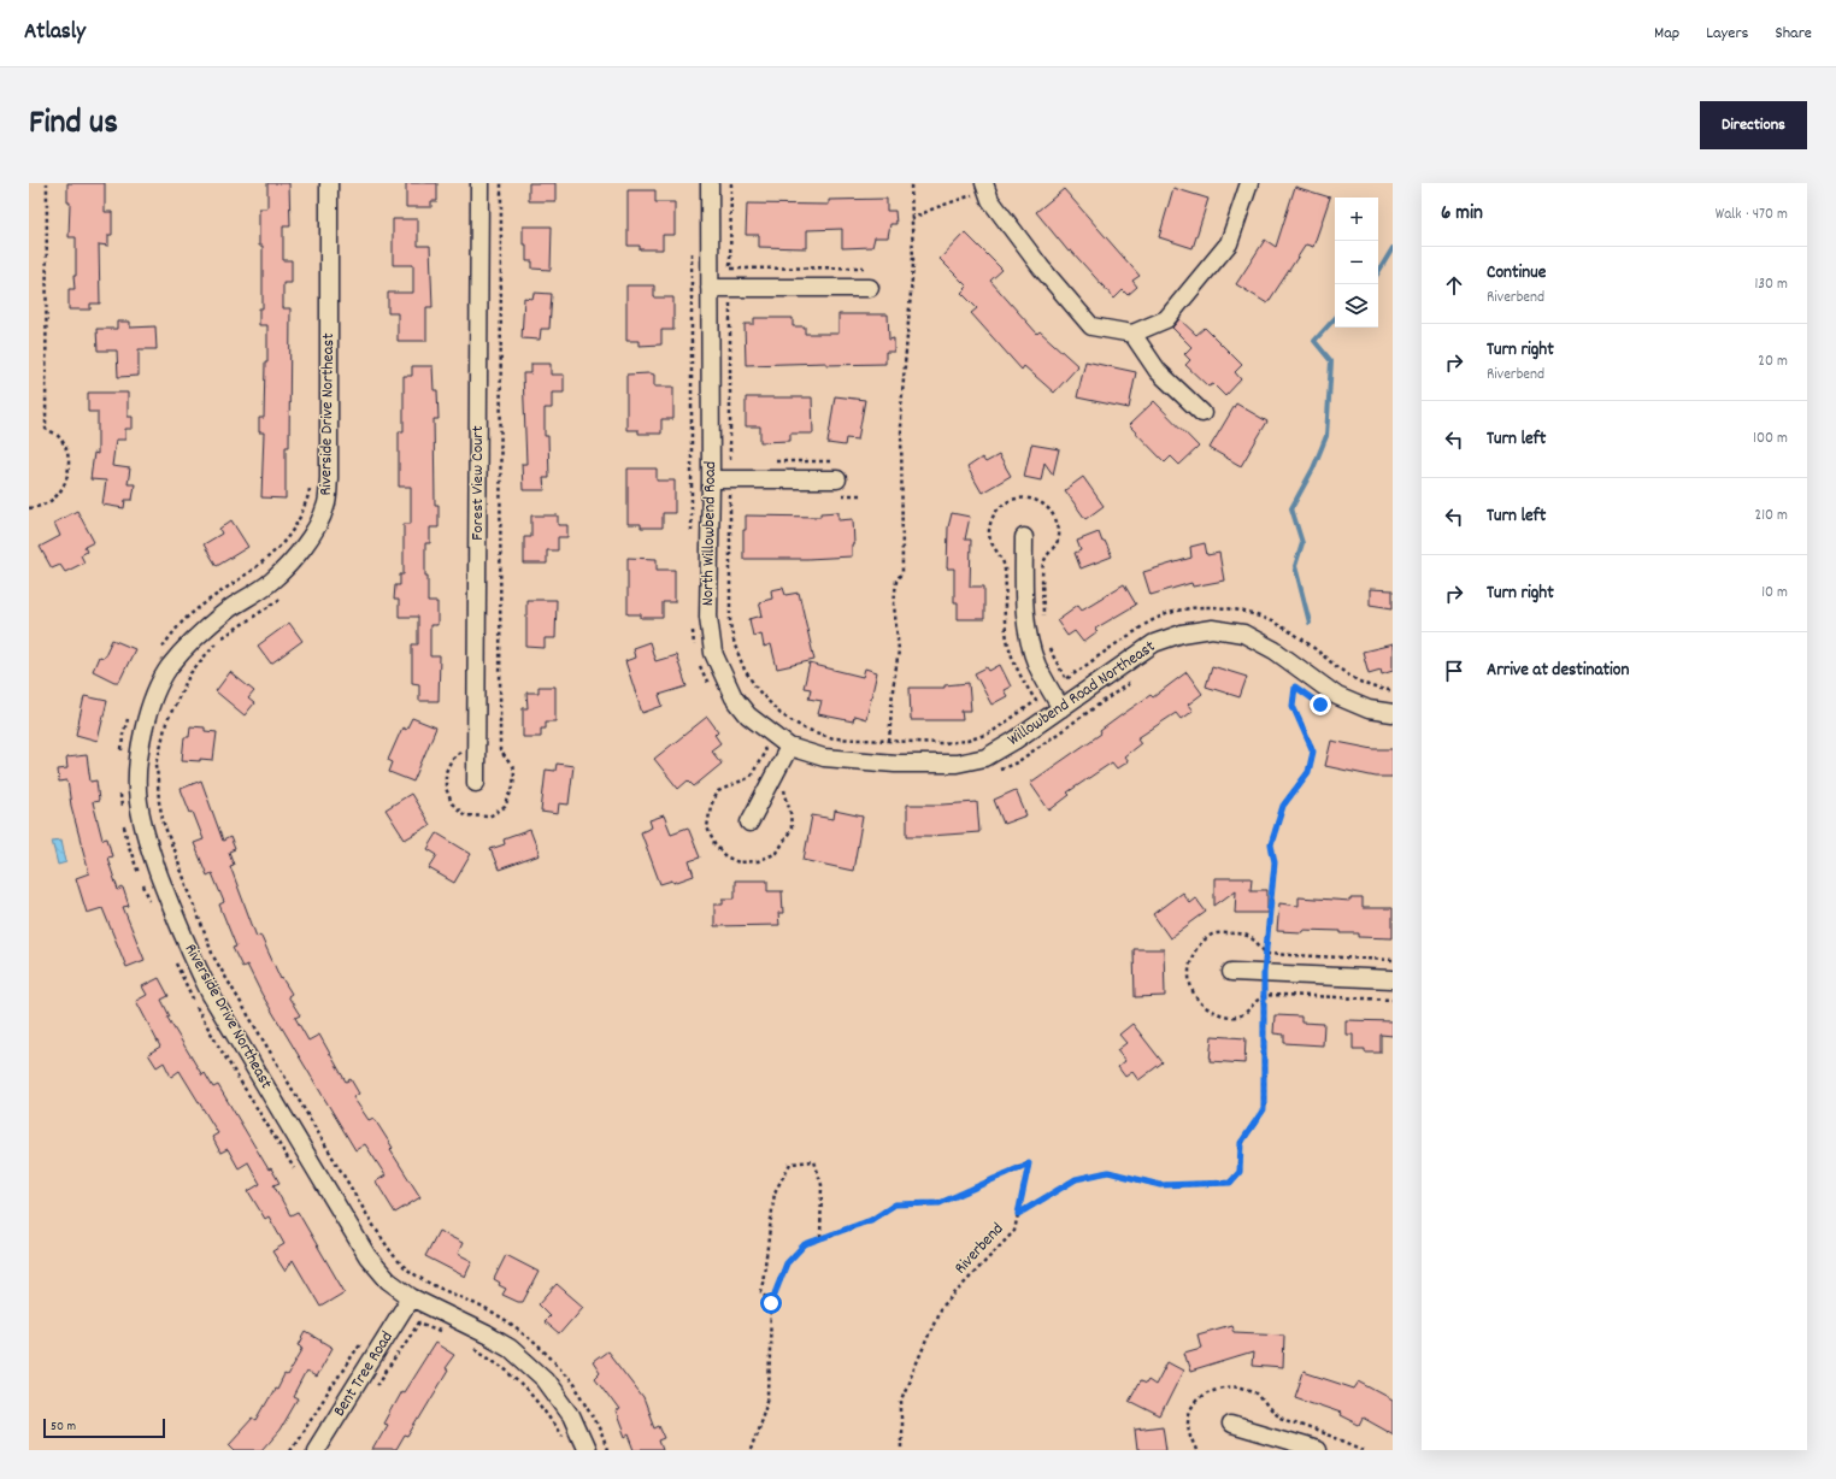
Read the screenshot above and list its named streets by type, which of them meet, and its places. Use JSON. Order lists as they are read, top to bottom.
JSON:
{
  "streets": {
    "street": [
      "Riverside Drive Northeast",
      "Forest View Court",
      "North Willowbend Road",
      "Willowbend Road Northeast",
      "Bent Tree Road"
    ],
    "path": ["Riverbend"]
  },
  "crossings": [
    ["Riverside Drive Northeast", "Bent Tree Road"],
    ["North Willowbend Road", "Willowbend Road Northeast"]
  ],
  "scale_bar": "50 m",
  "page": {
    "header": "Atlasly",
    "nav": ["Map", "Layers", "Share"],
    "title": "Find us",
    "buttons": "Directions",
    "heading": ["6 min", "Walk · 470 m"],
    "map_buttons": ["+", "−"],
    "list": [
      ["Continue", "Riverbend", "130 m"],
      ["Turn right", "Riverbend", "20 m"],
      ["Turn left", "100 m"],
      ["Turn left", "210 m"],
      ["Turn right", "10 m"],
      "Arrive at destination"
    ],
    "scale": "50 m"
  }
}
